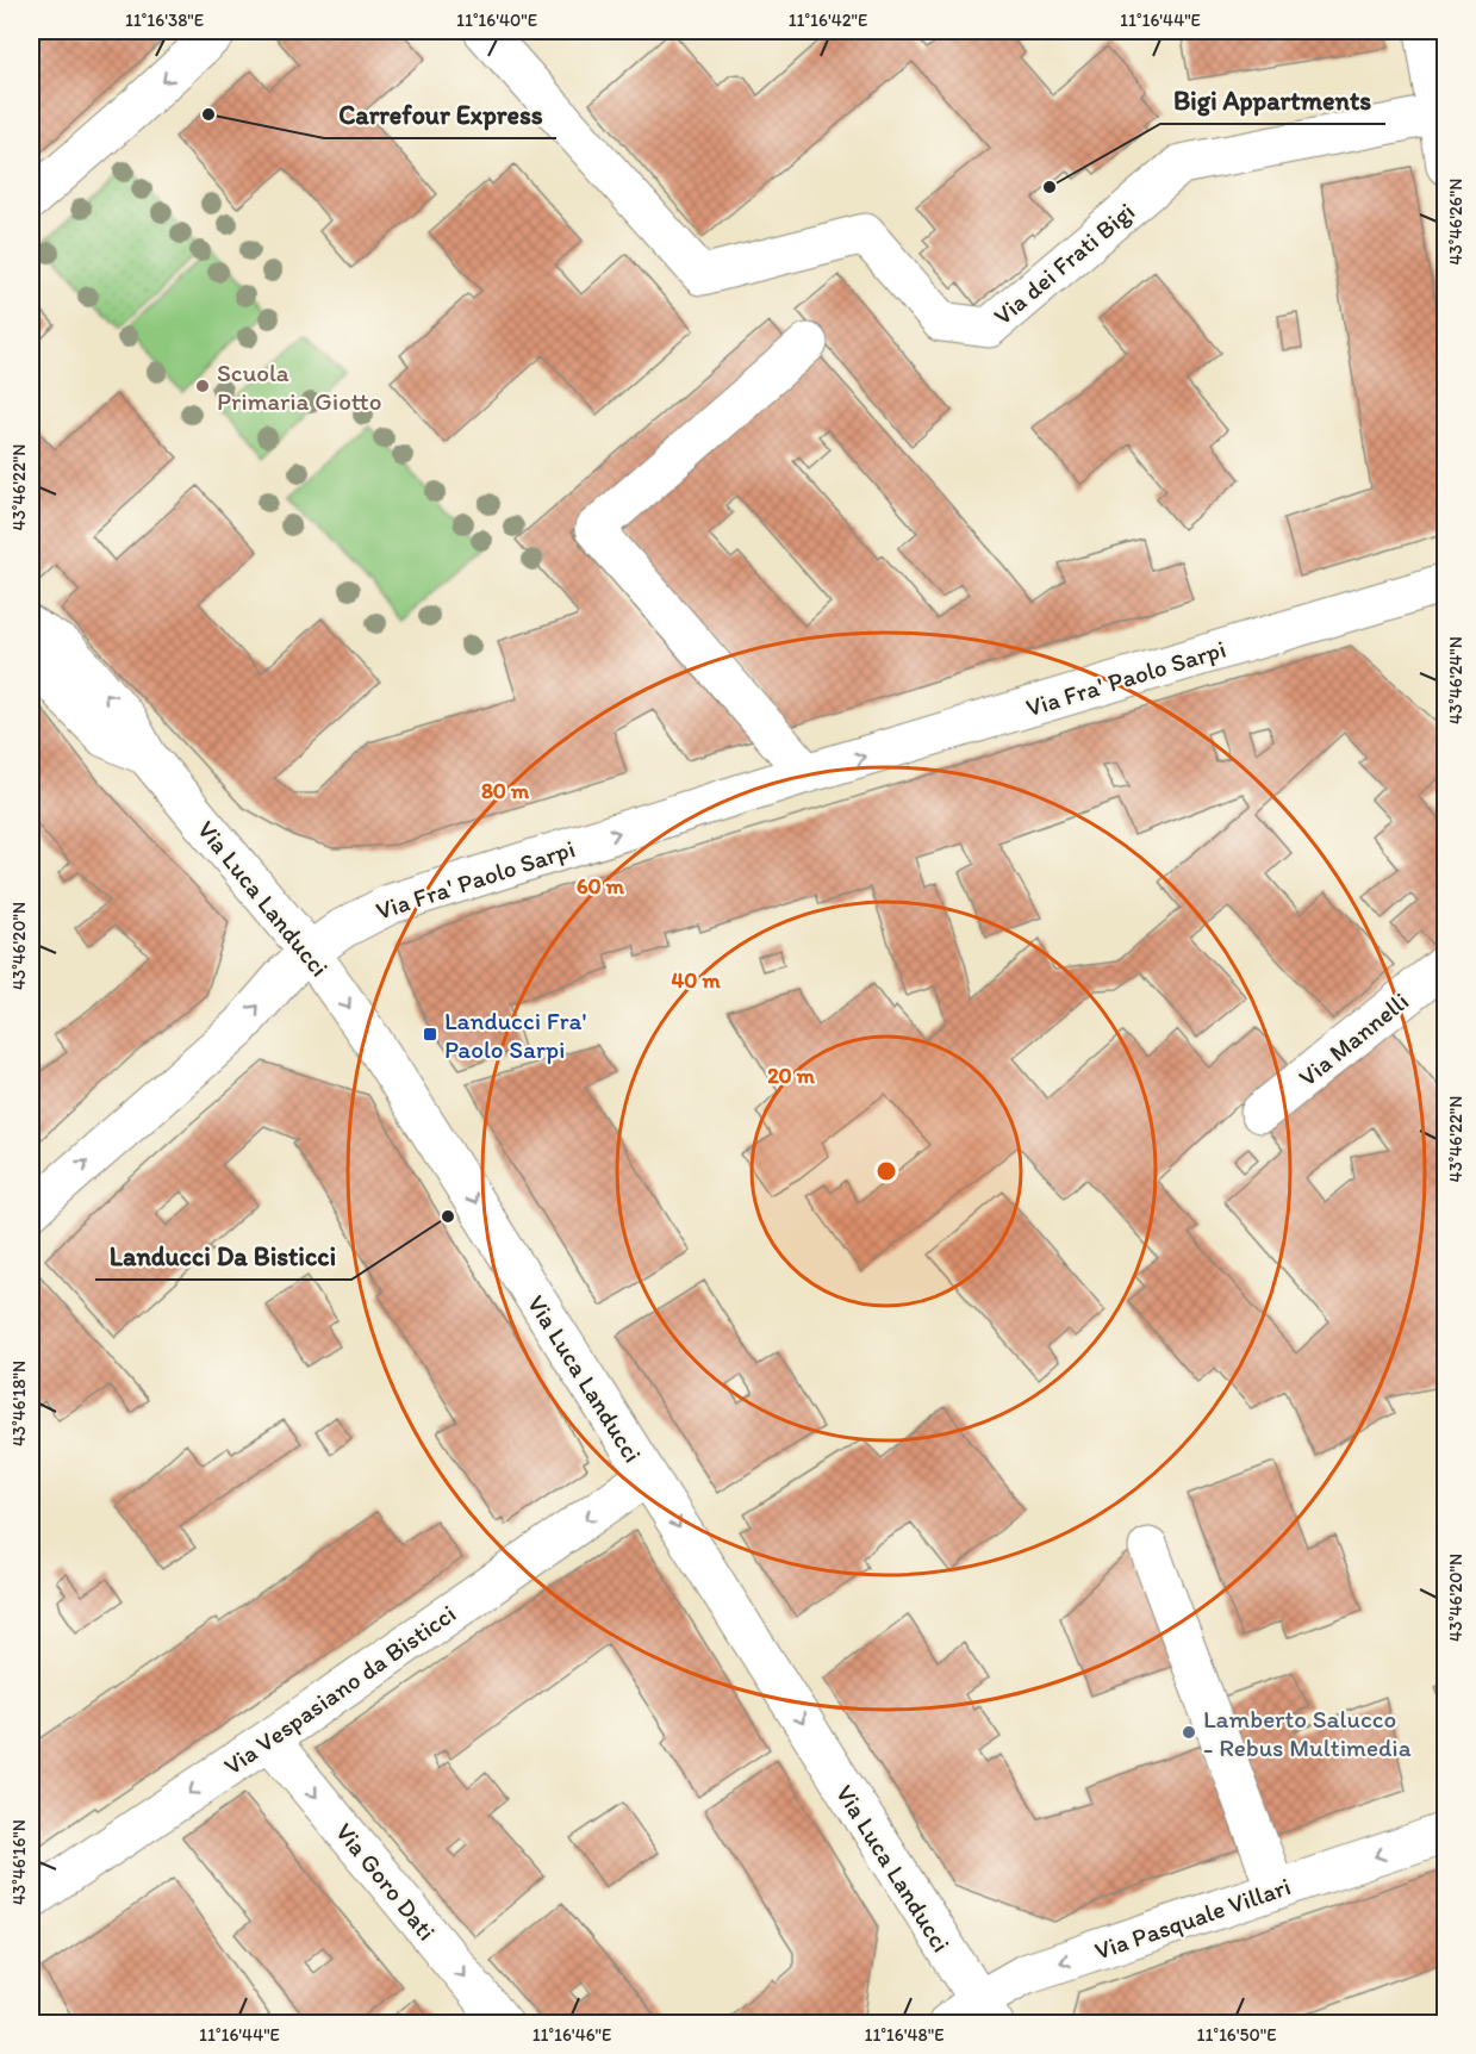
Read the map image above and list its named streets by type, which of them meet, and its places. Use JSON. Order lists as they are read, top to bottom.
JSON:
{
  "streets": {
    "street": [
      "Via dei Frati Bigi",
      "Via Fra' Paolo Sarpi",
      "Via Luca Landucci",
      "Via Mannelli",
      "Via Vespasiano da Bisticci",
      "Via Goro Dati",
      "Via Pasquale Villari"
    ]
  },
  "crossings": [
    ["Via Fra' Paolo Sarpi", "Via Luca Landucci"],
    ["Via Luca Landucci", "Via Vespasiano da Bisticci"],
    ["Via Luca Landucci", "Via Pasquale Villari"],
    ["Via Vespasiano da Bisticci", "Via Goro Dati"]
  ],
  "one_way": [
    "Via Fra' Paolo Sarpi",
    "Via Vespasiano da Bisticci",
    "Via Goro Dati",
    "Via Pasquale Villari"
  ],
  "places": {
    "other": [
      "Carrefour Express",
      "Bigi Appartments",
      "Scuola Primaria Giotto",
      "Landucci Da Bisticci",
      "Lamberto Salucco - Rebus Multimedia"
    ],
    "transit": ["Landucci Fra' Paolo Sarpi"]
  },
  "coordinates": [
    "11°16'38\"E",
    "11°16'40\"E",
    "11°16'42\"E",
    "11°16'44\"E",
    "43°46'26\"N",
    "43°46'22\"N",
    "43°46'24\"N",
    "43°46'20\"N",
    "43°46'18\"N",
    "43°46'16\"N",
    "11°16'46\"E",
    "11°16'48\"E",
    "11°16'50\"E"
  ],
  "rings": [
    "80 m",
    "60 m",
    "40 m",
    "20 m"
  ]
}
